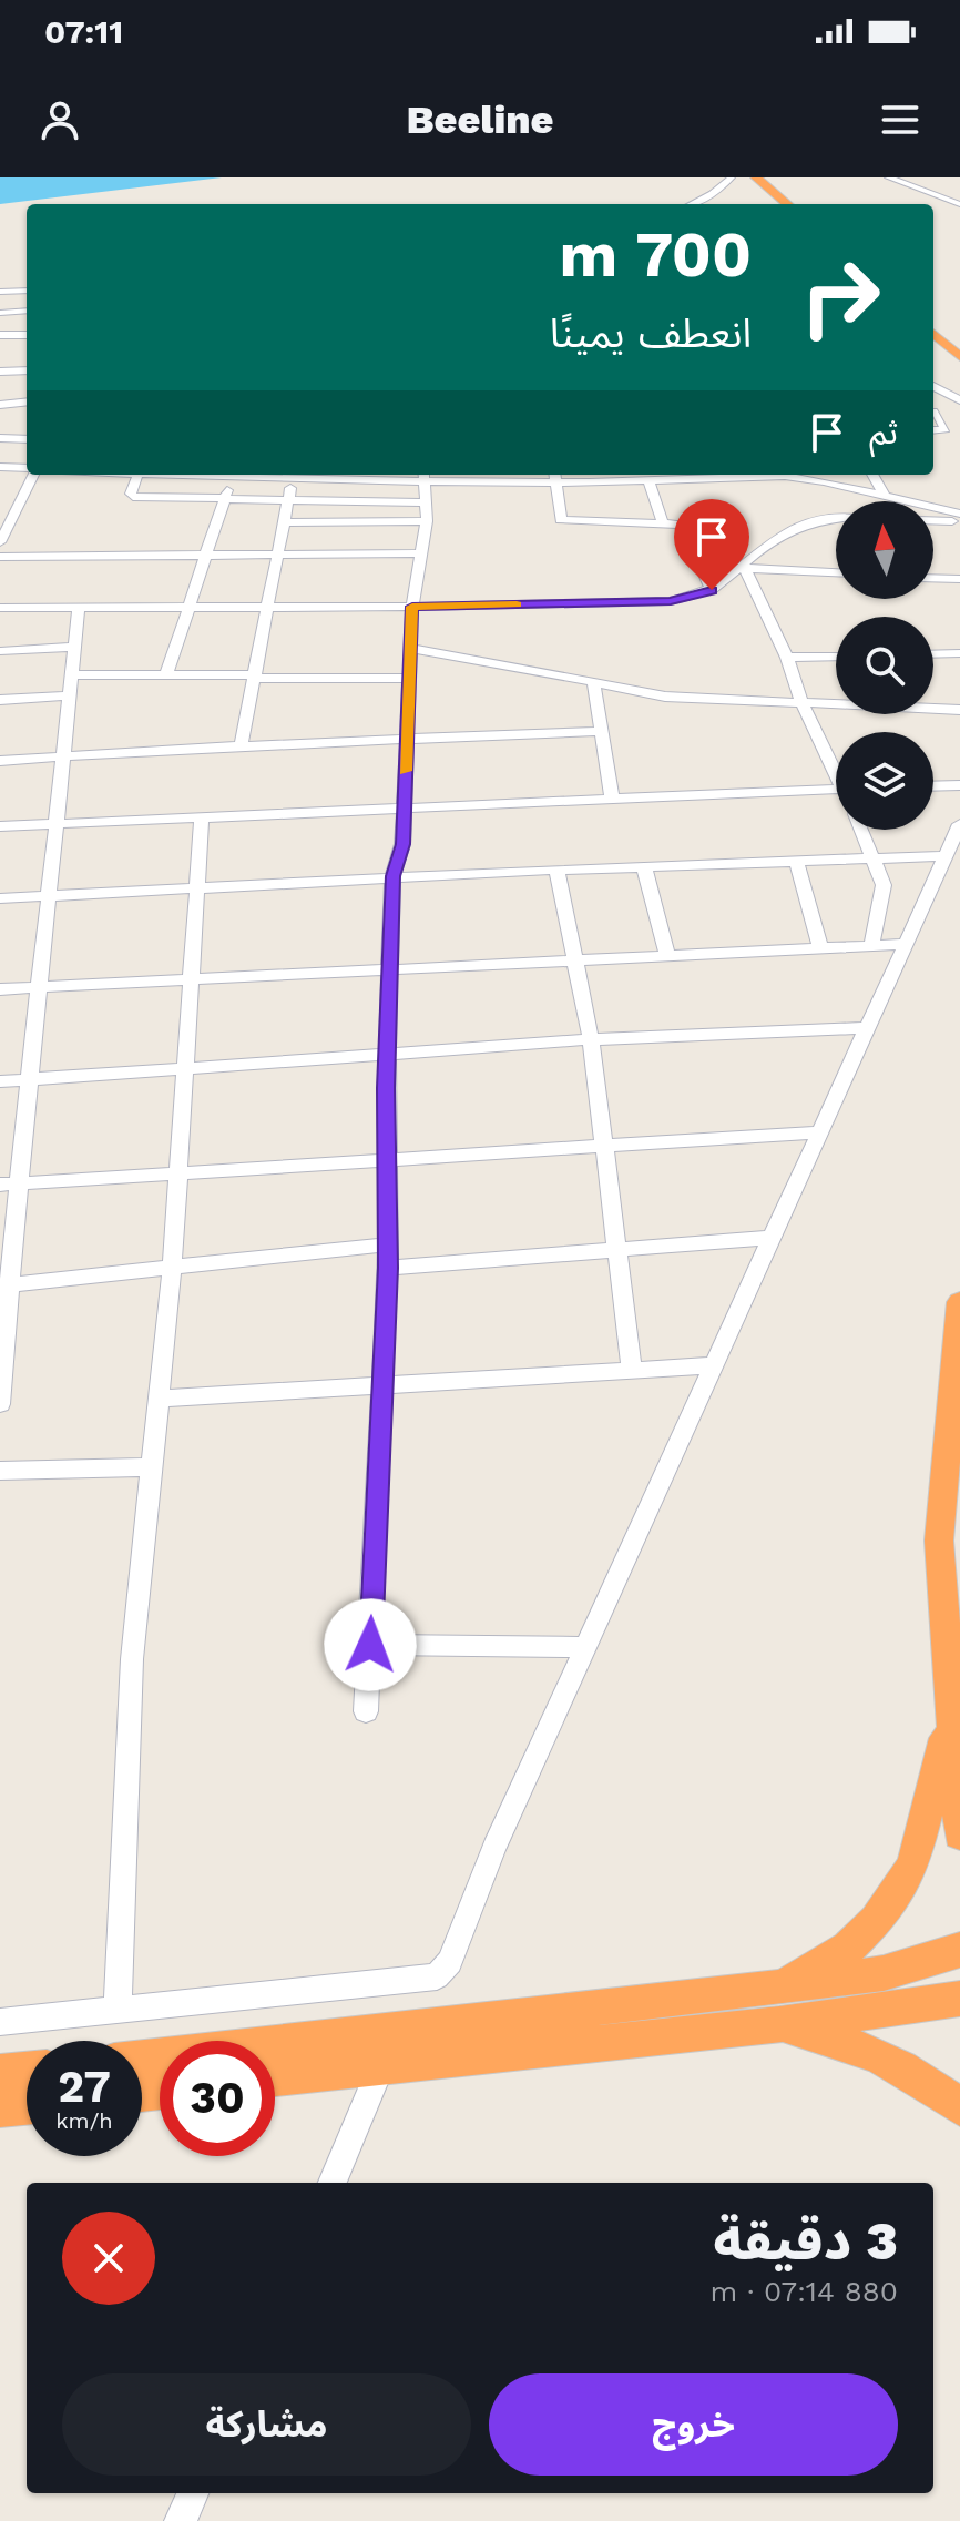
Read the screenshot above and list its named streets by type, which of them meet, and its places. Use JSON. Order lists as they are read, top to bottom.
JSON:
{
  "north": "top",
  "page": {
    "status": "07:11",
    "header": "Beeline",
    "turn": ["700 m", "انعطف يمينًا"],
    "then": "ثم",
    "speed": "27 km/h",
    "limit": "30",
    "heading": ["3 دقيقة", "880 m · 07:14"],
    "buttons": ["خروج", "مشاركة"]
  }
}
